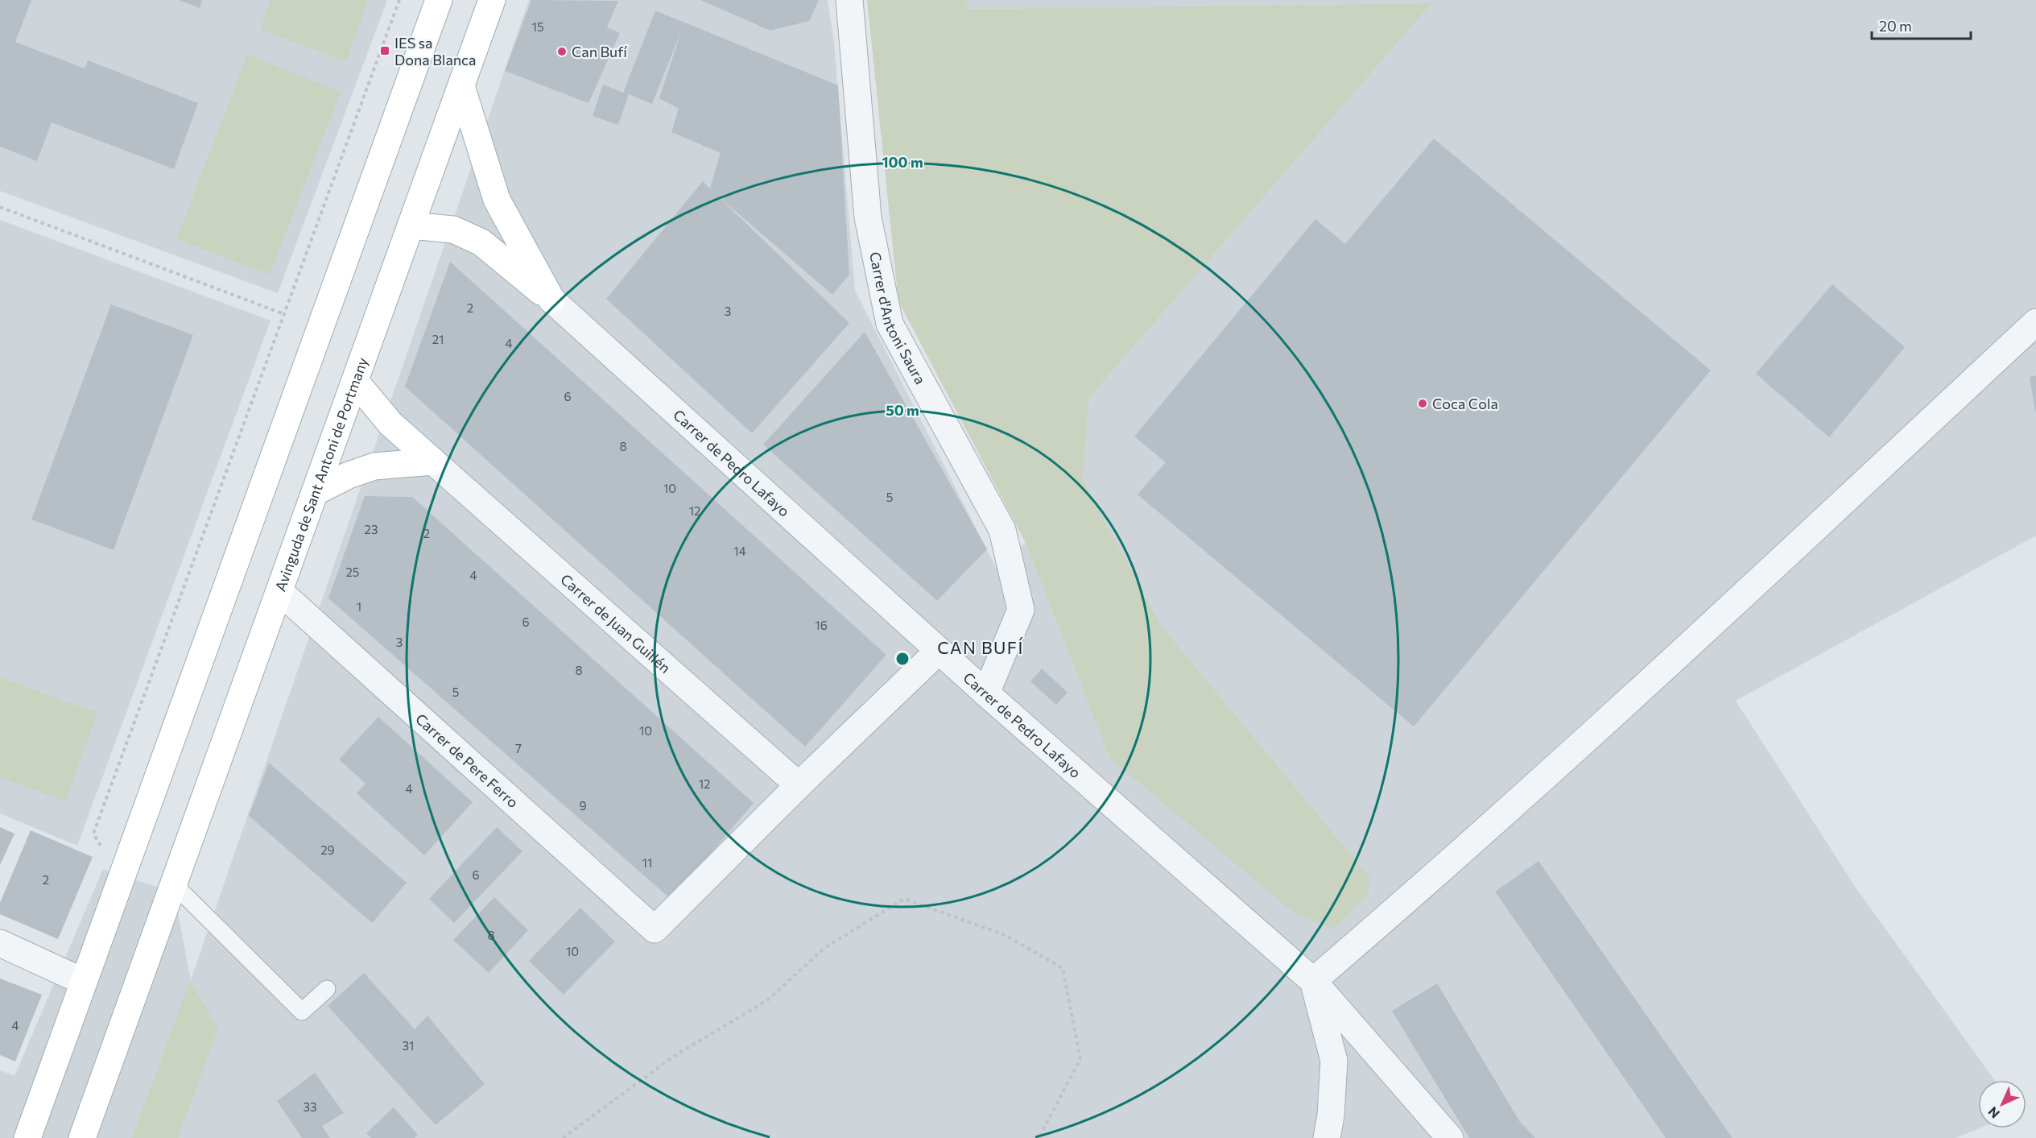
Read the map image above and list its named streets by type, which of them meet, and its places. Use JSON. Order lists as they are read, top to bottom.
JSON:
{
  "streets": {
    "main road": ["Avinguda de Sant Antoni de Portmany"],
    "street": [
      "Carrer d'Antoni Saura",
      "Carrer de Pedro Lafayo",
      "Carrer de Juan Guillén",
      "Carrer de Pere Ferro"
    ]
  },
  "crossings": [
    ["Carrer d'Antoni Saura", "Carrer de Pedro Lafayo"],
    ["Avinguda de Sant Antoni de Portmany", "Carrer de Pere Ferro"],
    ["Carrer de Juan Guillén", "Carrer de Pere Ferro"]
  ],
  "districts": ["CAN BUFÍ"],
  "places": {
    "transit": ["IES sa Dona Blanca"],
    "other": ["Can Bufí", "Coca Cola"]
  },
  "house_numbers": [
    "15",
    "2",
    "3",
    "21",
    "4",
    "6",
    "8",
    "10",
    "5",
    "12",
    "23",
    "2",
    "14",
    "25",
    "4",
    "1",
    "6",
    "16",
    "3",
    "8",
    "5",
    "10",
    "7",
    "12",
    "4",
    "9",
    "29",
    "11",
    "6",
    "2",
    "8",
    "10",
    "4",
    "31",
    "33"
  ],
  "scale_bar": "20 m",
  "north": "bottom left",
  "rings": ["100 m", "50 m"]
}
